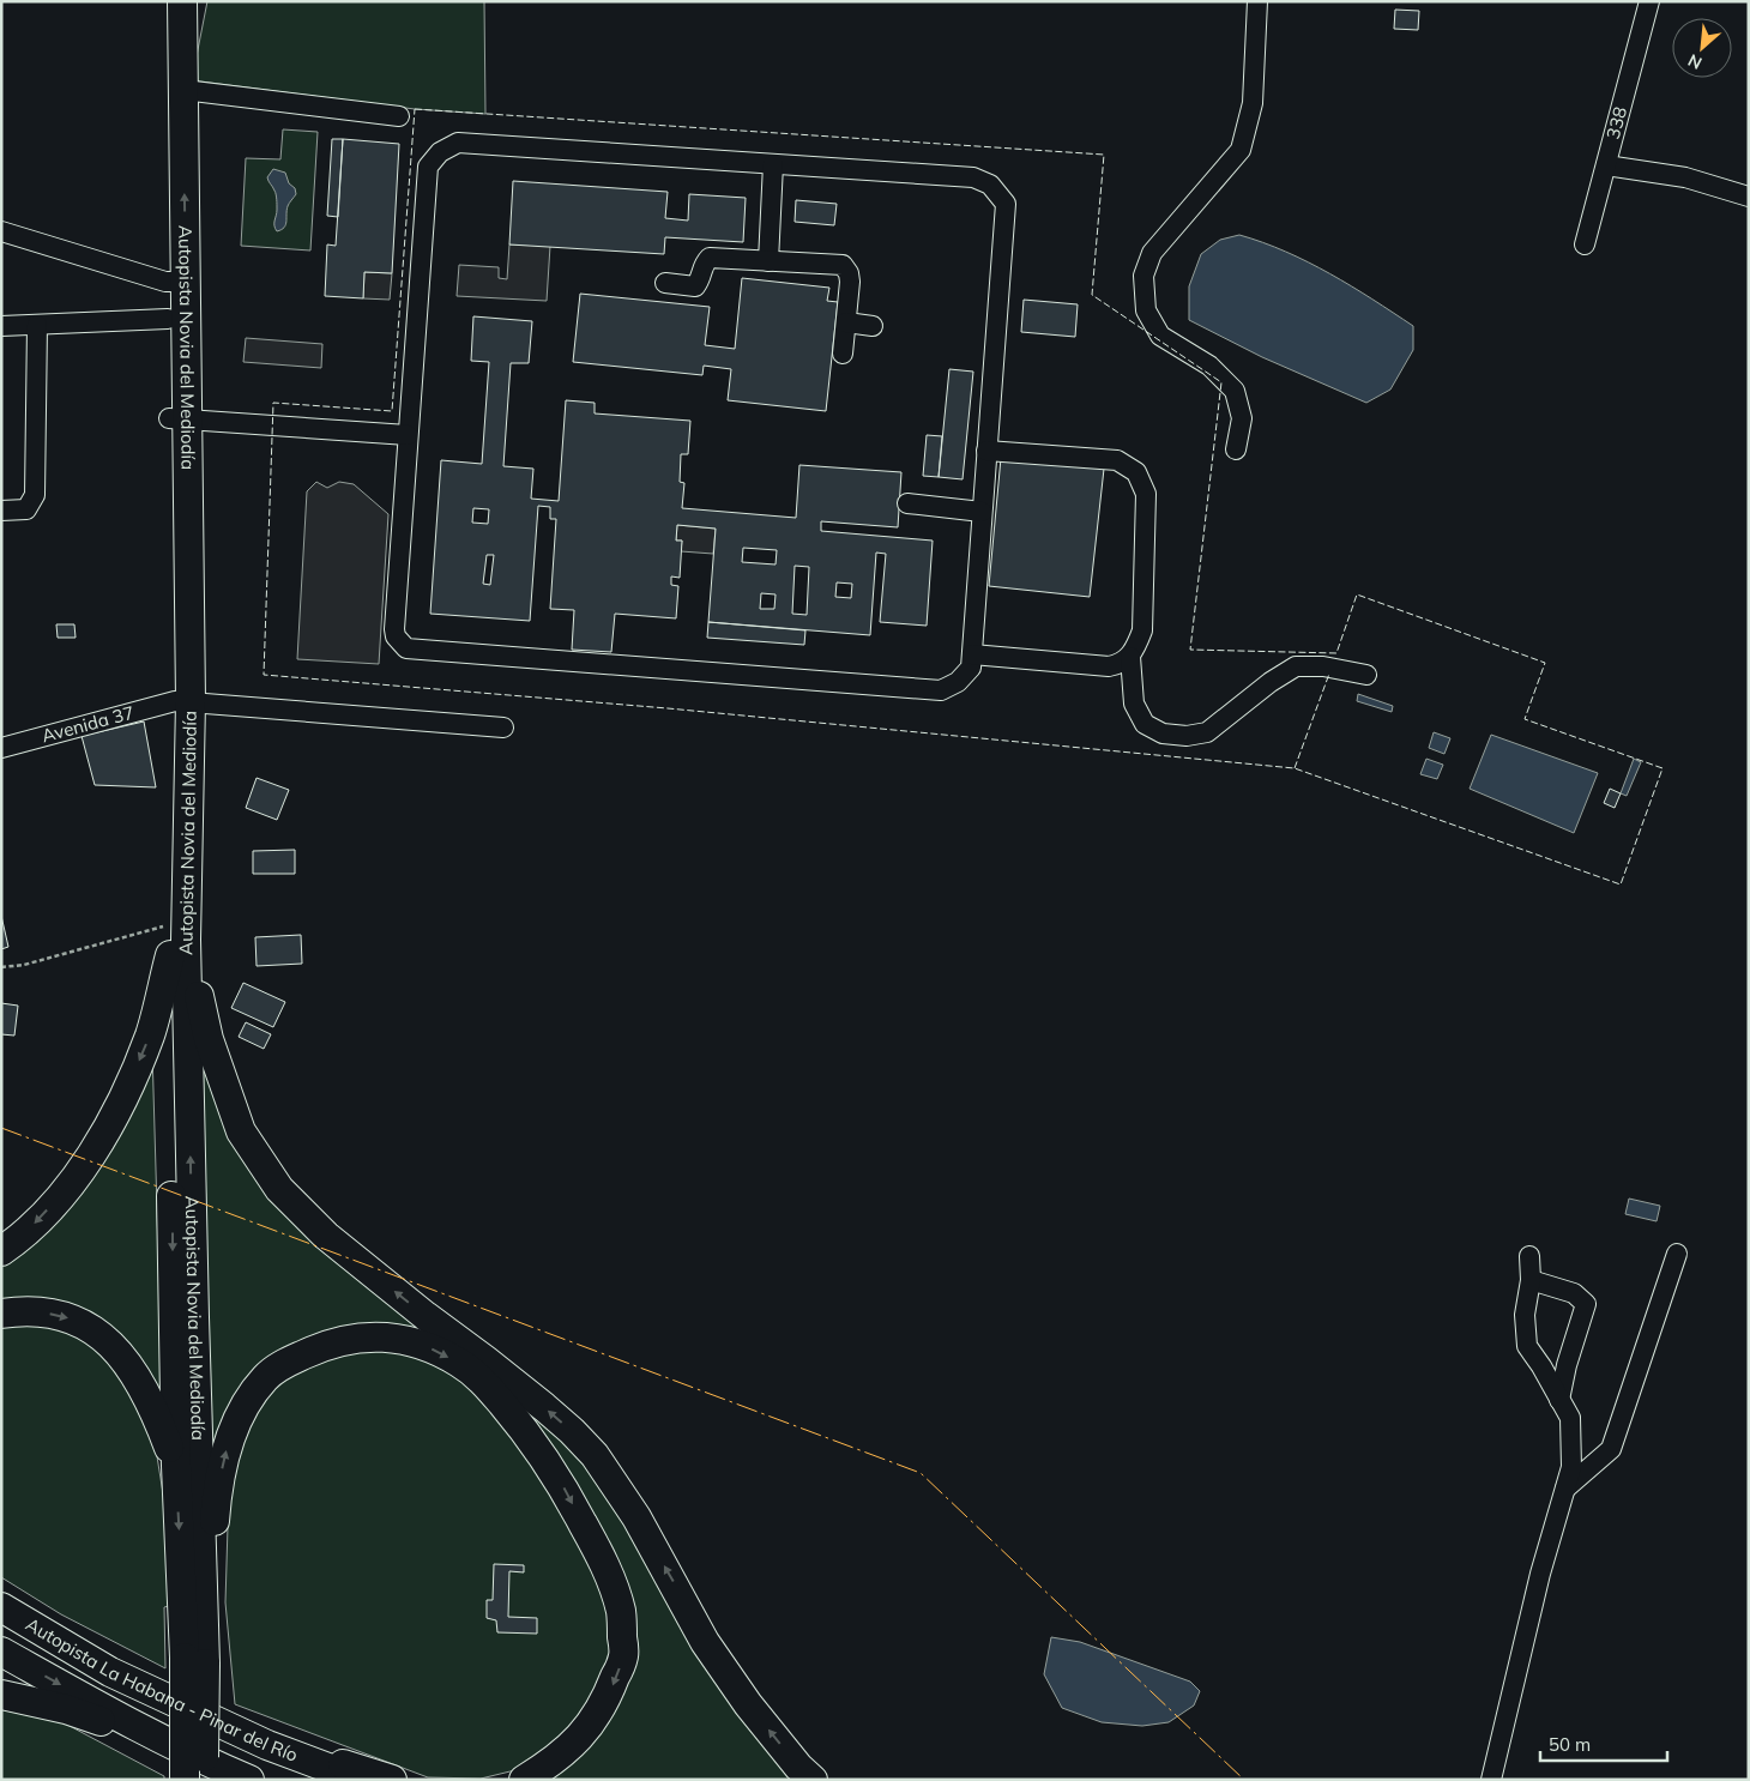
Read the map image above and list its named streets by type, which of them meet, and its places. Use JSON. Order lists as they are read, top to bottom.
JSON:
{
  "streets": {
    "highway": ["Autopista Novia del Mediodía", "Autopista La Habana - Pinar del Río"],
    "street": ["338", "Avenida 37"]
  },
  "crossings": [
    ["Autopista Novia del Mediodía", "Avenida 37"]
  ],
  "scale_bar": "50 m",
  "north": "bottom left"
}
